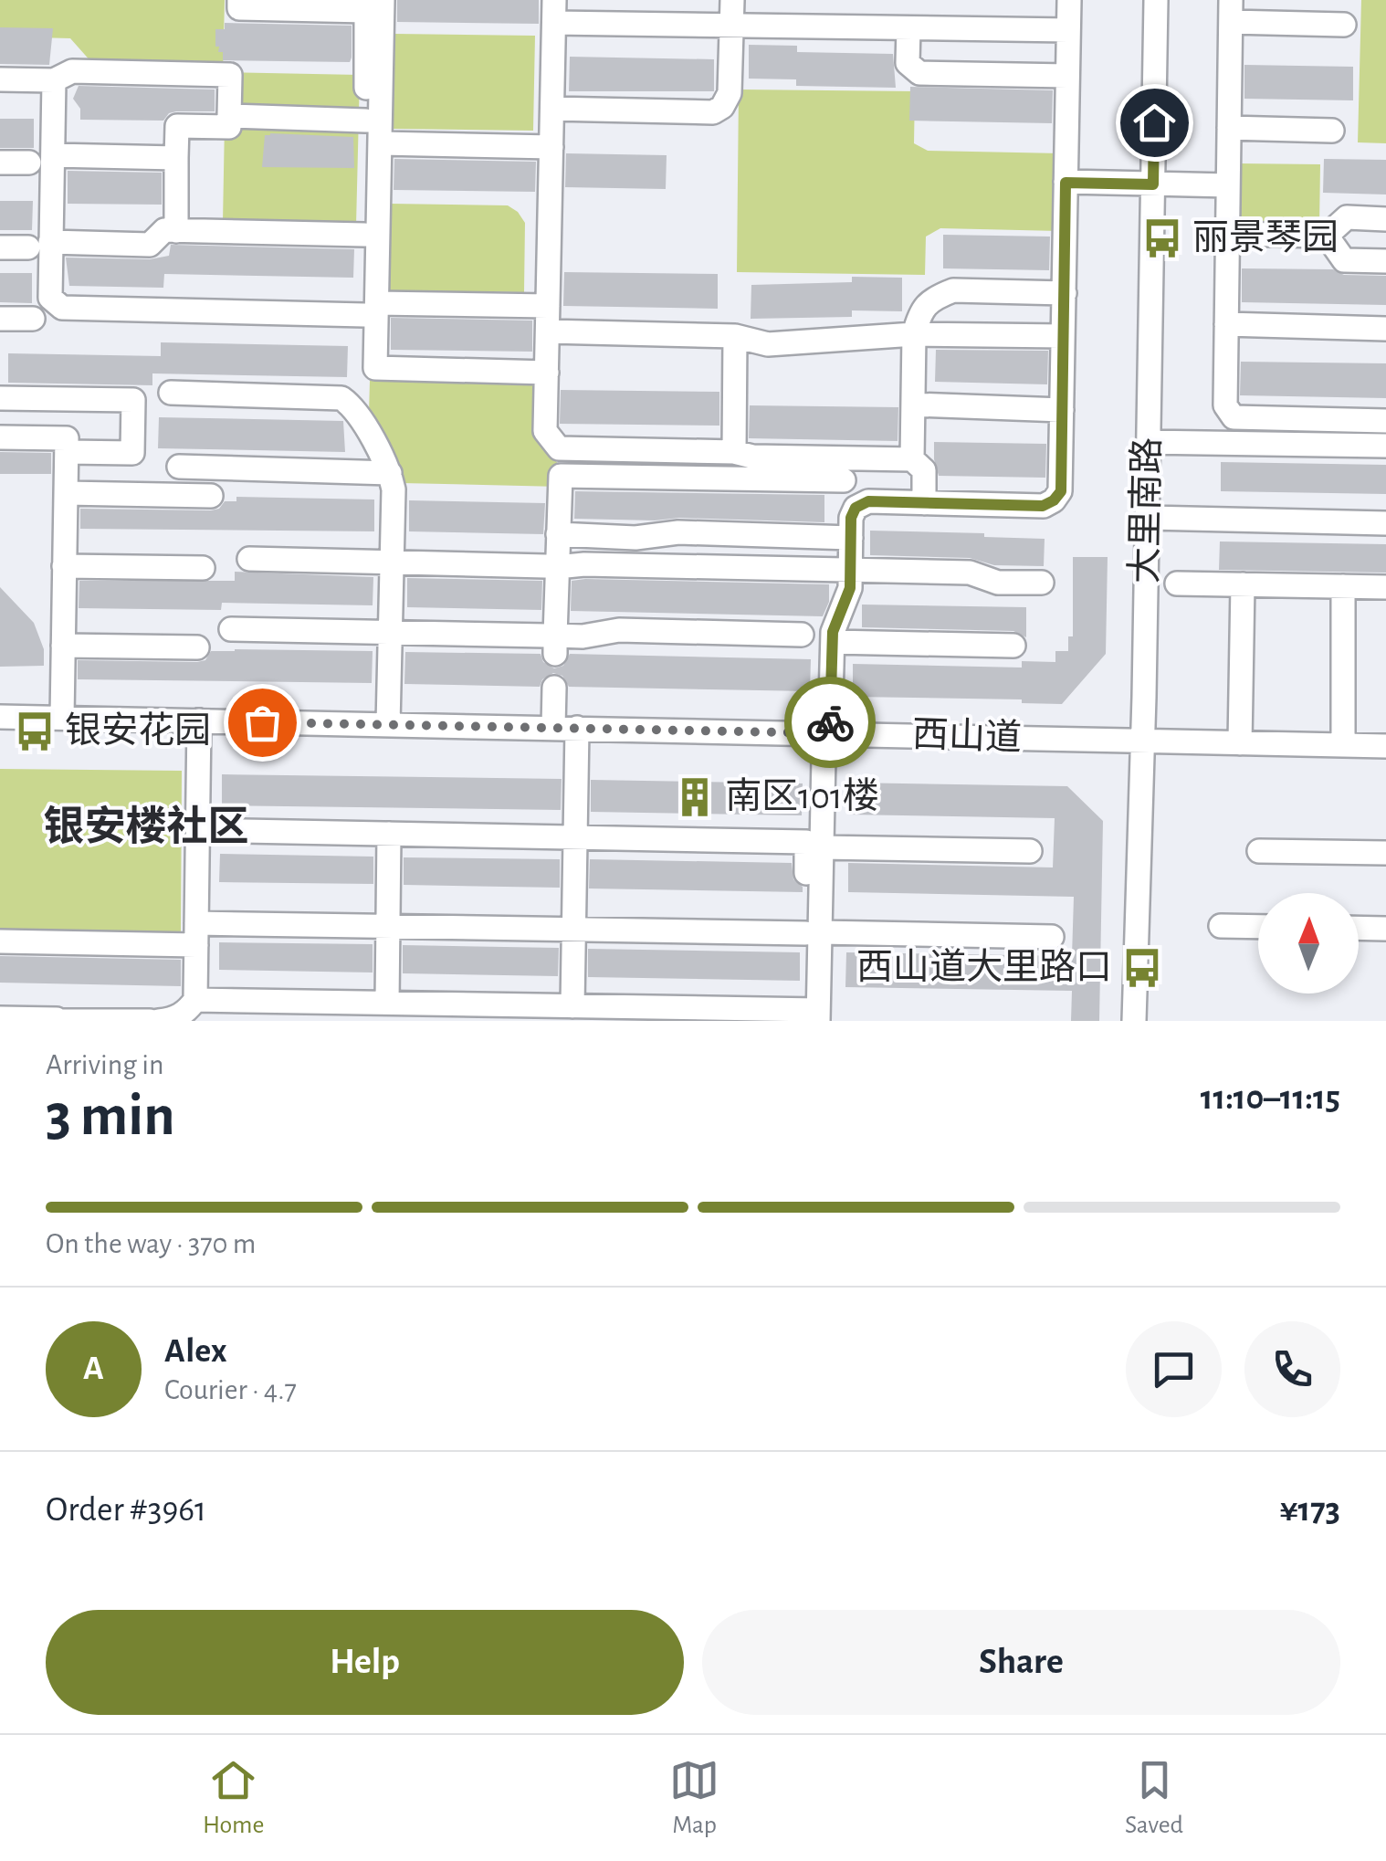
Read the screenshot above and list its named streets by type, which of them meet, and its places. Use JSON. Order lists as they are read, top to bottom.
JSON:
{
  "streets": {
    "street": ["大里南路", "西山道"]
  },
  "crossings": [
    ["大里南路", "西山道"]
  ],
  "districts": ["银安楼社区"],
  "places": {
    "bus stop": ["丽景琴园", "银安花园", "西山道大里路口"],
    "building": ["南区101楼"]
  },
  "north": "top",
  "page": {
    "heading": ["3 min", "Arriving in", "11:10–11:15"],
    "panel": [
      "Alex",
      "Courier · 4.7",
      "Order #3961",
      "¥173"
    ],
    "bar": "On the way · 370 m",
    "round": "A",
    "buttons": ["Help", "Share"],
    "tabs": ["Home", "Map", "Saved"]
  }
}
